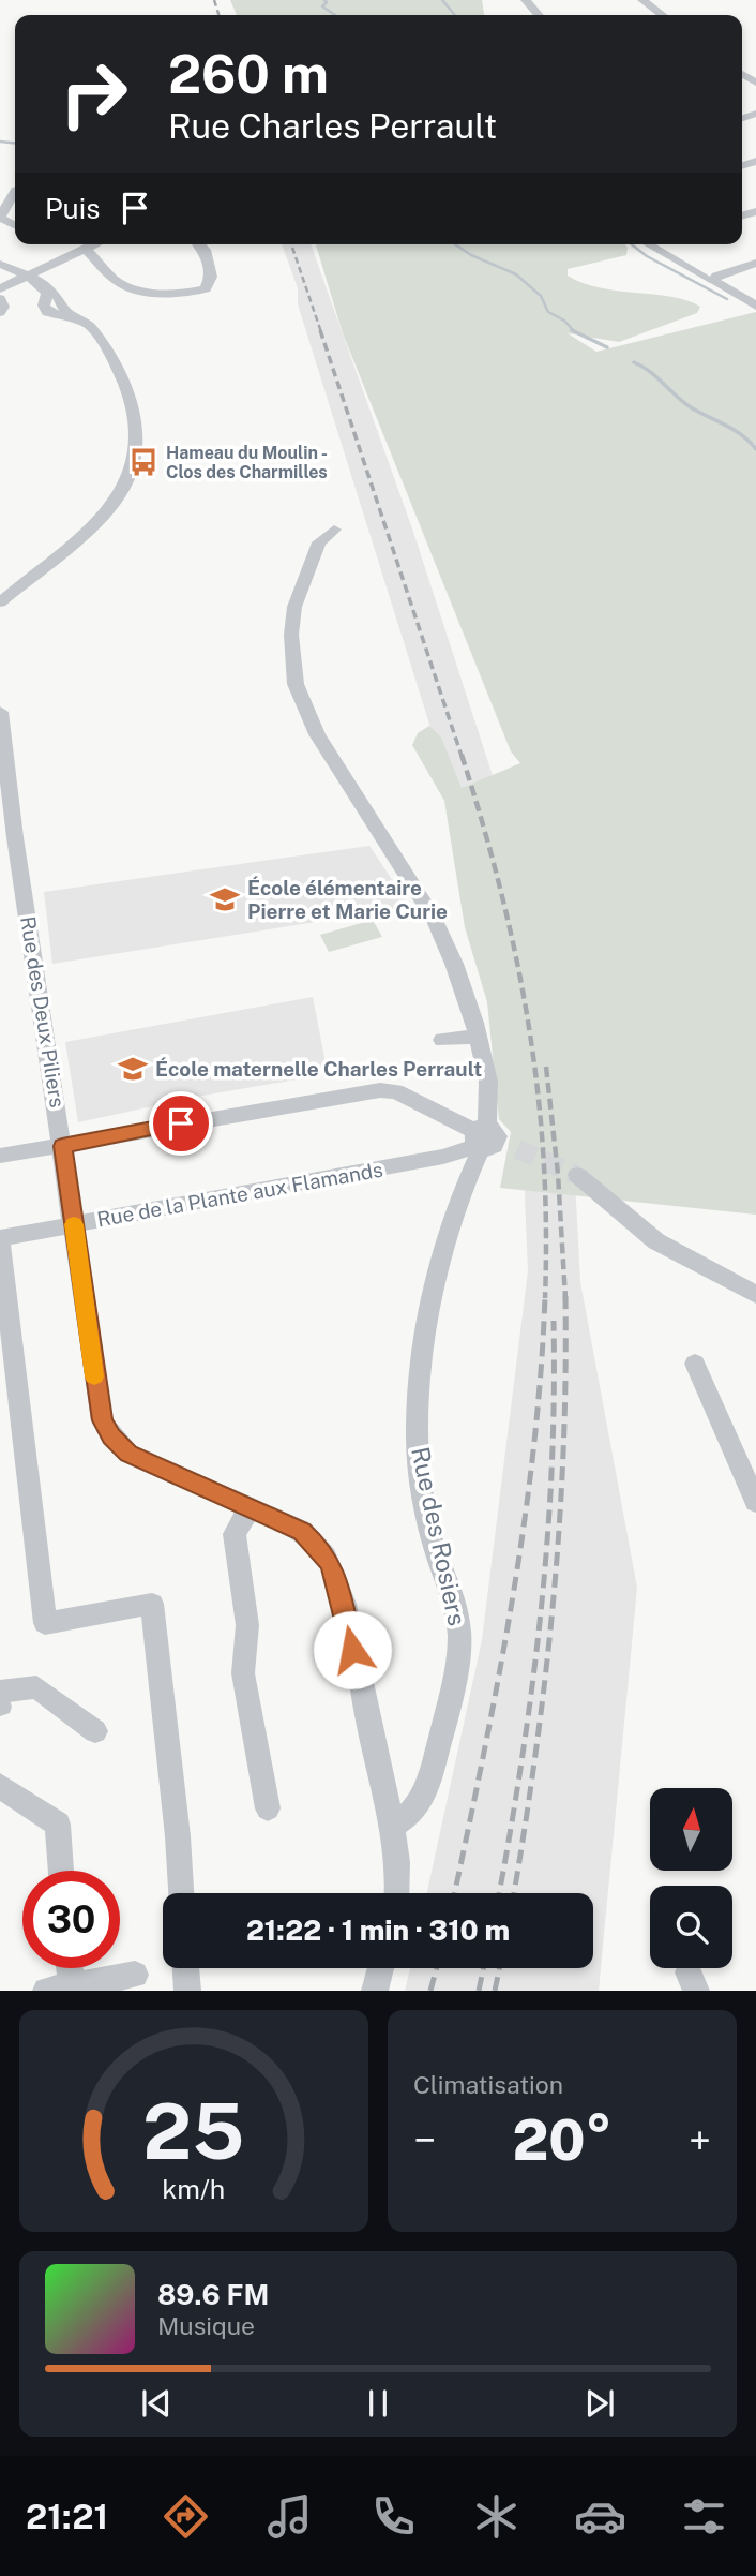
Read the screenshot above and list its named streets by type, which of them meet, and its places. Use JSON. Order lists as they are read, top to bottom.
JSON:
{
  "streets": {
    "street": ["Rue des Deux Piliers", "Rue de la Plante aux Flamands", "Rue des Rosiers"]
  },
  "crossings": [
    ["Rue des Deux Piliers", "Rue de la Plante aux Flamands"],
    ["Rue des Deux Piliers", "Rue des Rosiers"],
    ["Rue de la Plante aux Flamands", "Rue des Rosiers"]
  ],
  "places": {
    "bus stop": ["Hameau du Moulin - Clos des Charmilles"],
    "school or university": ["École élémentaire Pierre et Marie Curie", "École maternelle Charles Perrault"]
  },
  "north": "top",
  "page": {
    "turn": ["260 m", "Rue Charles Perrault"],
    "then": "Puis",
    "limit": "30",
    "trip": "21:22 · 1 min · 310 m",
    "tile": "Climatisation",
    "heat": ["−", "20°", "+"],
    "song": ["89.6 FM", "Musique"],
    "tabs": "21:21",
    "gauge": ["25", "km/h"]
  }
}
